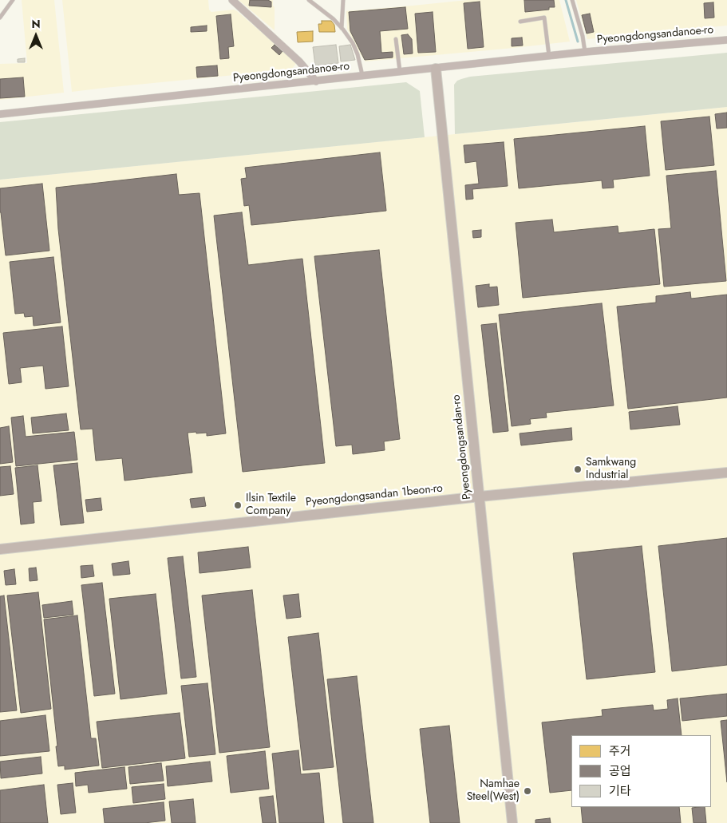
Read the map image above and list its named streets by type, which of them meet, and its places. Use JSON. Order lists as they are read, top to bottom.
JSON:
{
  "streets": {
    "street": ["Pyeongdongsandanoe-ro", "Pyeongdongsandan-ro", "Pyeongdongsandan 1beon-ro"]
  },
  "crossings": [
    ["Pyeongdongsandanoe-ro", "Pyeongdongsandan-ro"],
    ["Pyeongdongsandan-ro", "Pyeongdongsandan 1beon-ro"]
  ],
  "places": ["Samkwang Industrial", "Ilsin Textile Company", "Namhae Steel(West)"],
  "legend": ["주거", "공업", "기타"],
  "north": "top"
}
